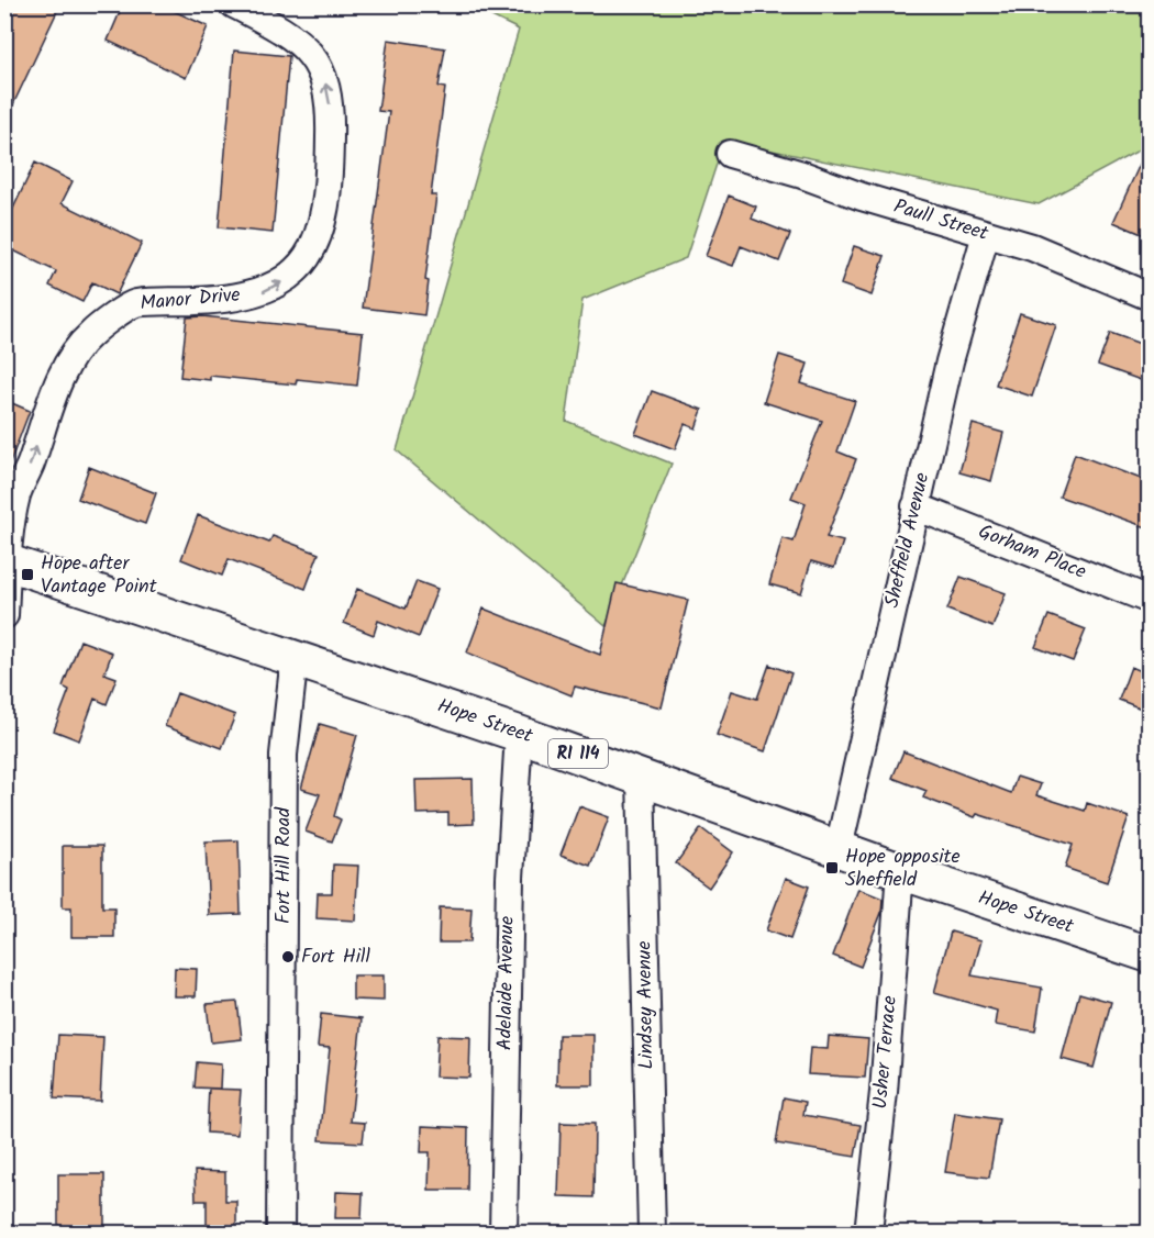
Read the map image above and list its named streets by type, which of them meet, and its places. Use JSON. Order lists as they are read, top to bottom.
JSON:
{
  "streets": {
    "main road": ["Hope Street", "RI 114"],
    "street": [
      "Paull Street",
      "Manor Drive",
      "Sheffield Avenue",
      "Gorham Place",
      "Fort Hill Road",
      "Adelaide Avenue",
      "Lindsey Avenue",
      "Usher Terrace"
    ]
  },
  "crossings": [
    ["Paull Street", "Sheffield Avenue"],
    ["Manor Drive", "Hope Street"],
    ["Sheffield Avenue", "Gorham Place"],
    ["Sheffield Avenue", "Hope Street"],
    ["Hope Street", "Fort Hill Road"],
    ["Hope Street", "Adelaide Avenue"],
    ["Hope Street", "Lindsey Avenue"],
    ["Hope Street", "Usher Terrace"]
  ],
  "places": {
    "transit": ["Hope after Vantage Point", "Hope opposite Sheffield"],
    "other": ["Fort Hill"]
  }
}
